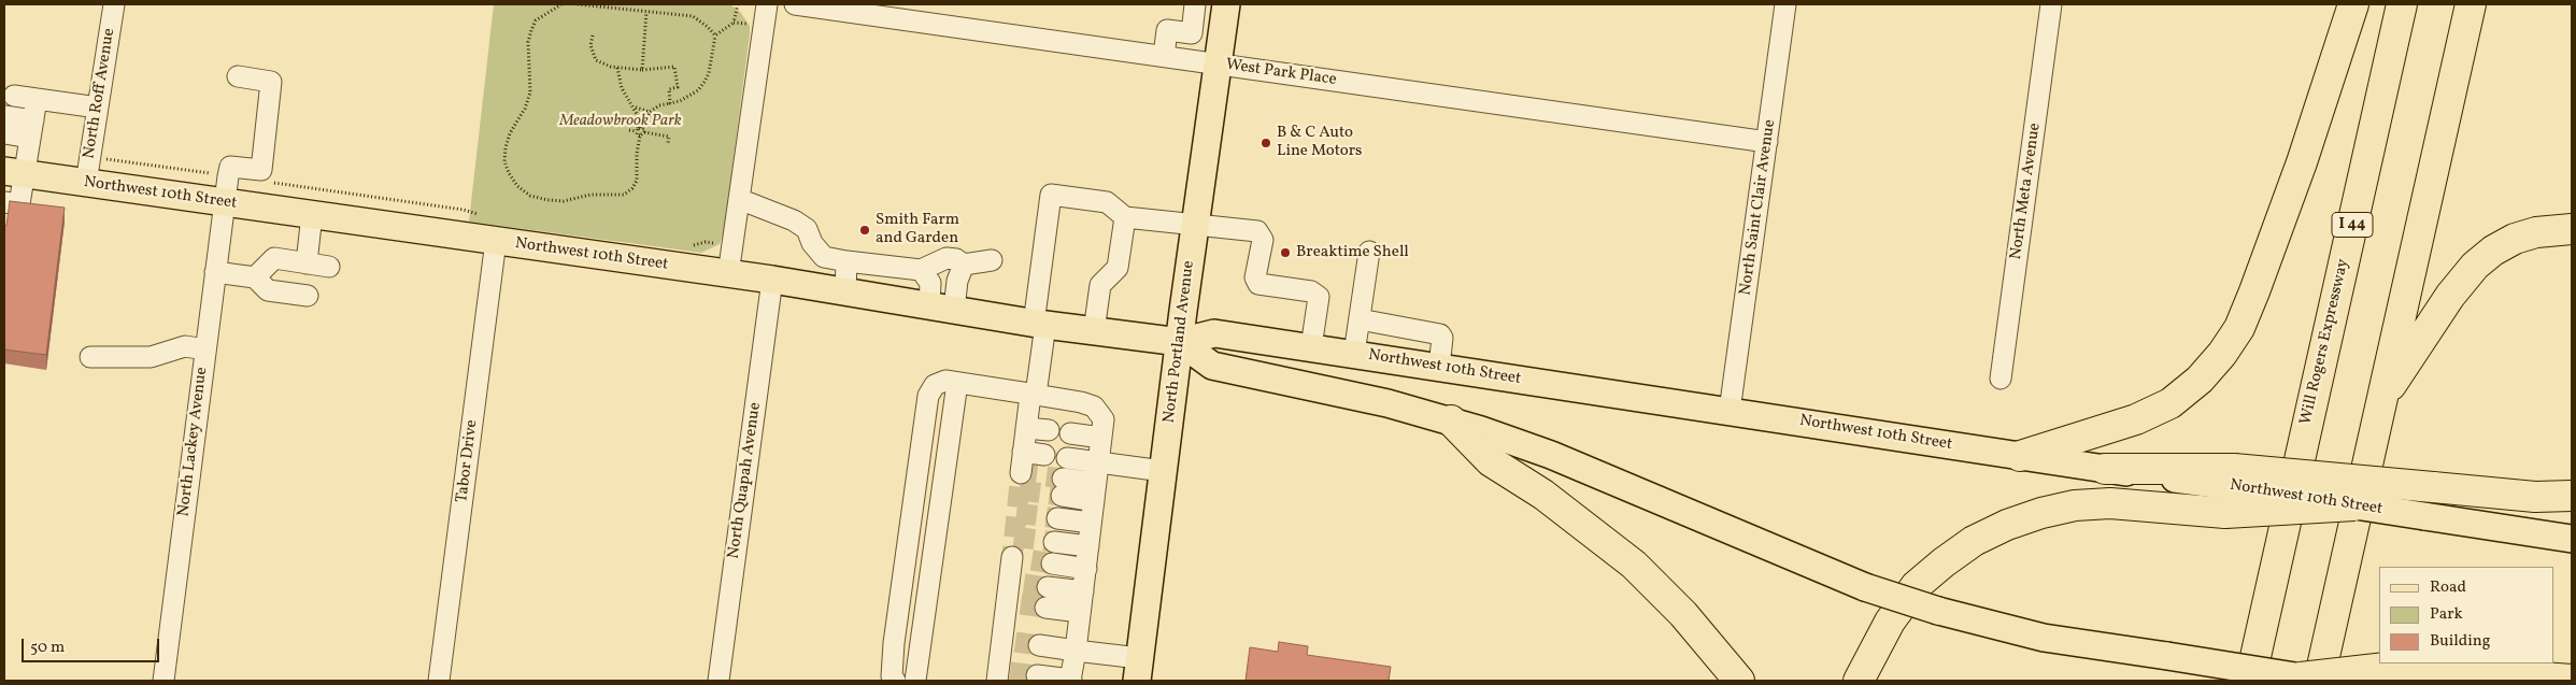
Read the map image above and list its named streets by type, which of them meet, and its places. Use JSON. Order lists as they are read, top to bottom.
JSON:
{
  "streets": {
    "highway": ["I 44", "Will Rogers Expressway"],
    "main road": ["Northwest 10th Street", "North Portland Avenue"],
    "street": [
      "West Park Place",
      "North Roff Avenue",
      "North Meta Avenue",
      "North Saint Clair Avenue",
      "North Lackey Avenue",
      "Tabor Drive",
      "North Quapah Avenue"
    ]
  },
  "crossings": [
    ["West Park Place", "North Saint Clair Avenue"],
    ["West Park Place", "North Portland Avenue"],
    ["North Roff Avenue", "Northwest 10th Street"],
    ["Northwest 10th Street", "North Saint Clair Avenue"],
    ["Northwest 10th Street", "North Portland Avenue"],
    ["Northwest 10th Street", "North Lackey Avenue"],
    ["Northwest 10th Street", "Tabor Drive"],
    ["Northwest 10th Street", "North Quapah Avenue"]
  ],
  "parks": ["Meadowbrook Park"],
  "places": ["B & C Auto Line Motors", "Smith Farm and Garden", "Breaktime Shell"],
  "legend": ["Road", "Park", "Building"],
  "scale_bar": "50 m"
}
